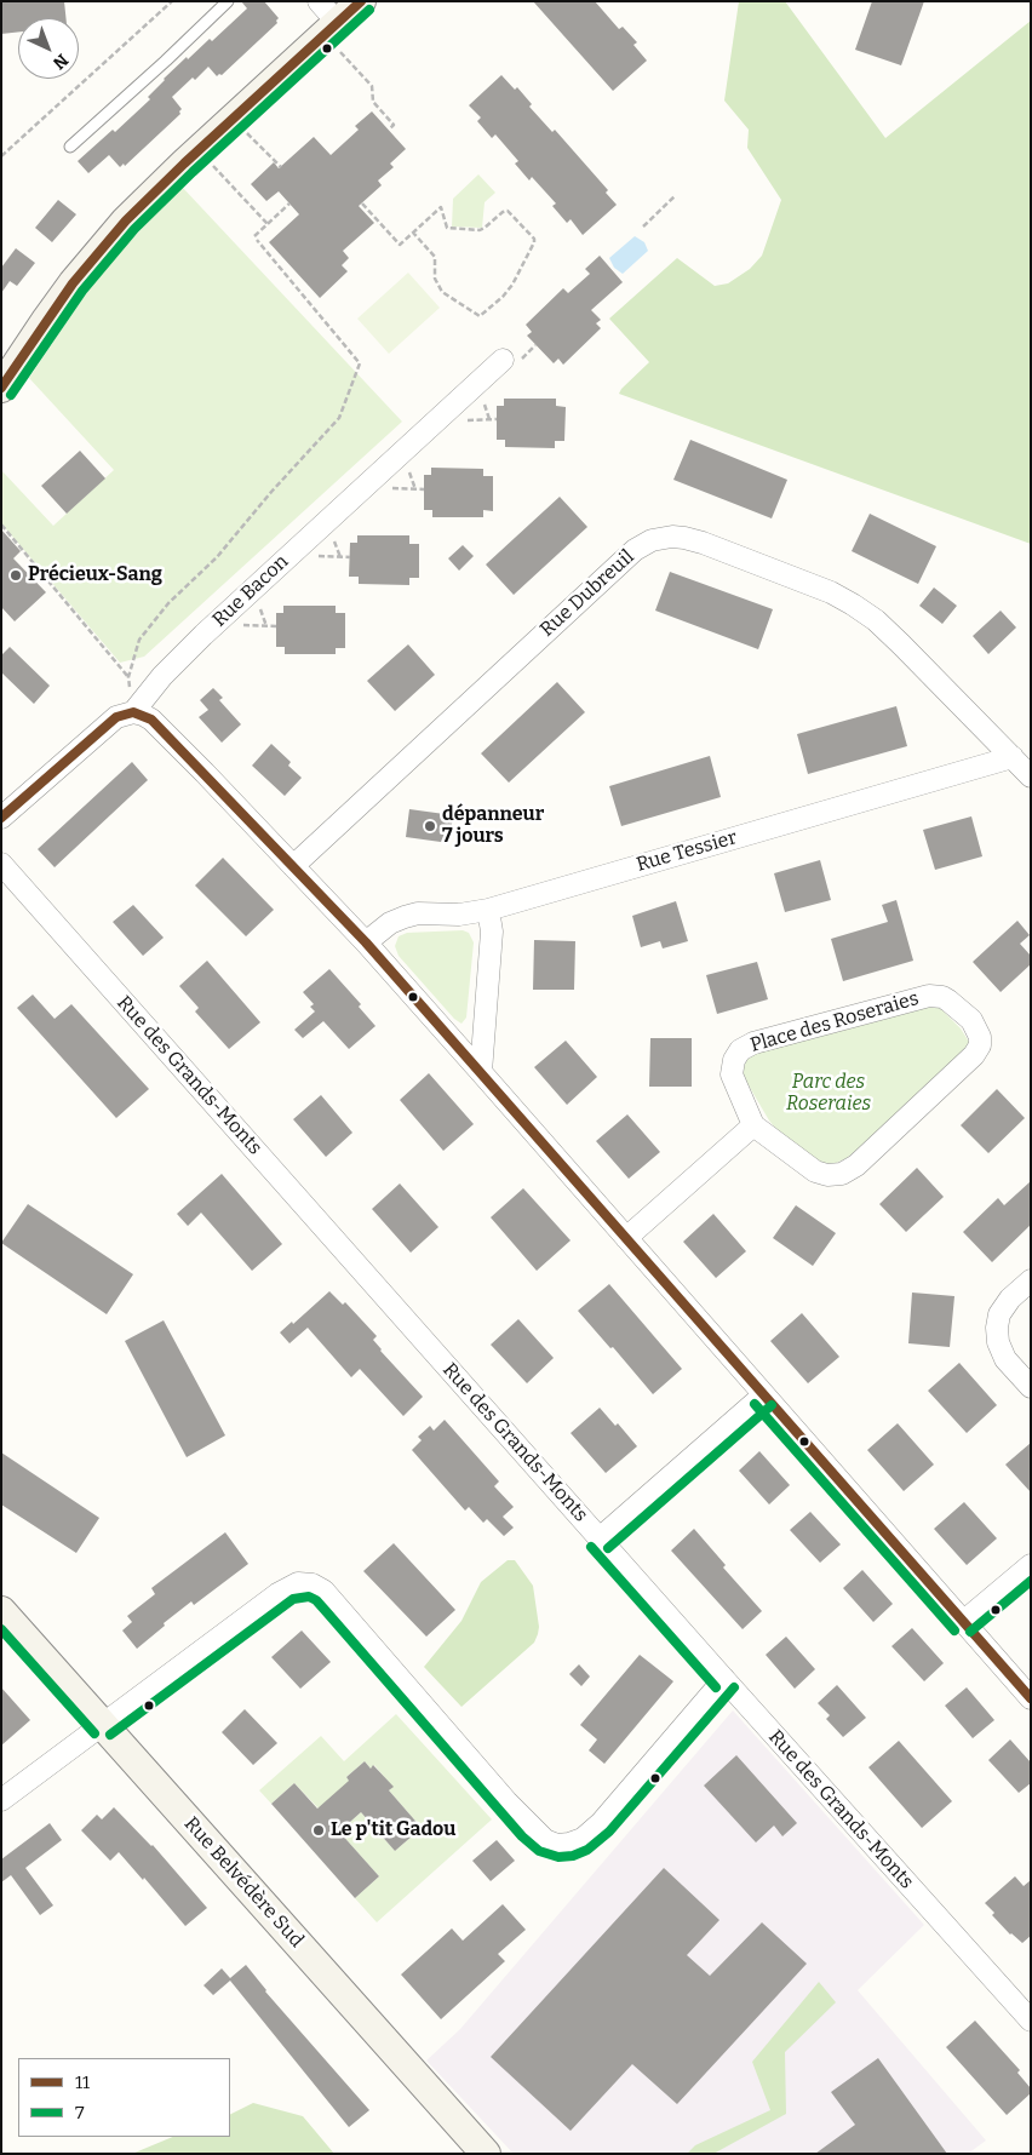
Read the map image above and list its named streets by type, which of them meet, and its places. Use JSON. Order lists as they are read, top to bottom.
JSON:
{
  "streets": {
    "street": [
      "Rue Bacon",
      "Rue Dubreuil",
      "Rue Tessier",
      "Place des Roseraies",
      "Rue des Grands-Monts",
      "Rue Belvédère Sud"
    ]
  },
  "crossings": [
    ["Rue Dubreuil", "Rue Tessier"]
  ],
  "parks": ["Parc des Roseraies"],
  "places": ["Précieux-Sang", "dépanneur 7 jours", "Le p'tit Gadou"],
  "lines": ["transit line 11", "transit line 7"],
  "legend": ["11", "7"],
  "north": "bottom right"
}
